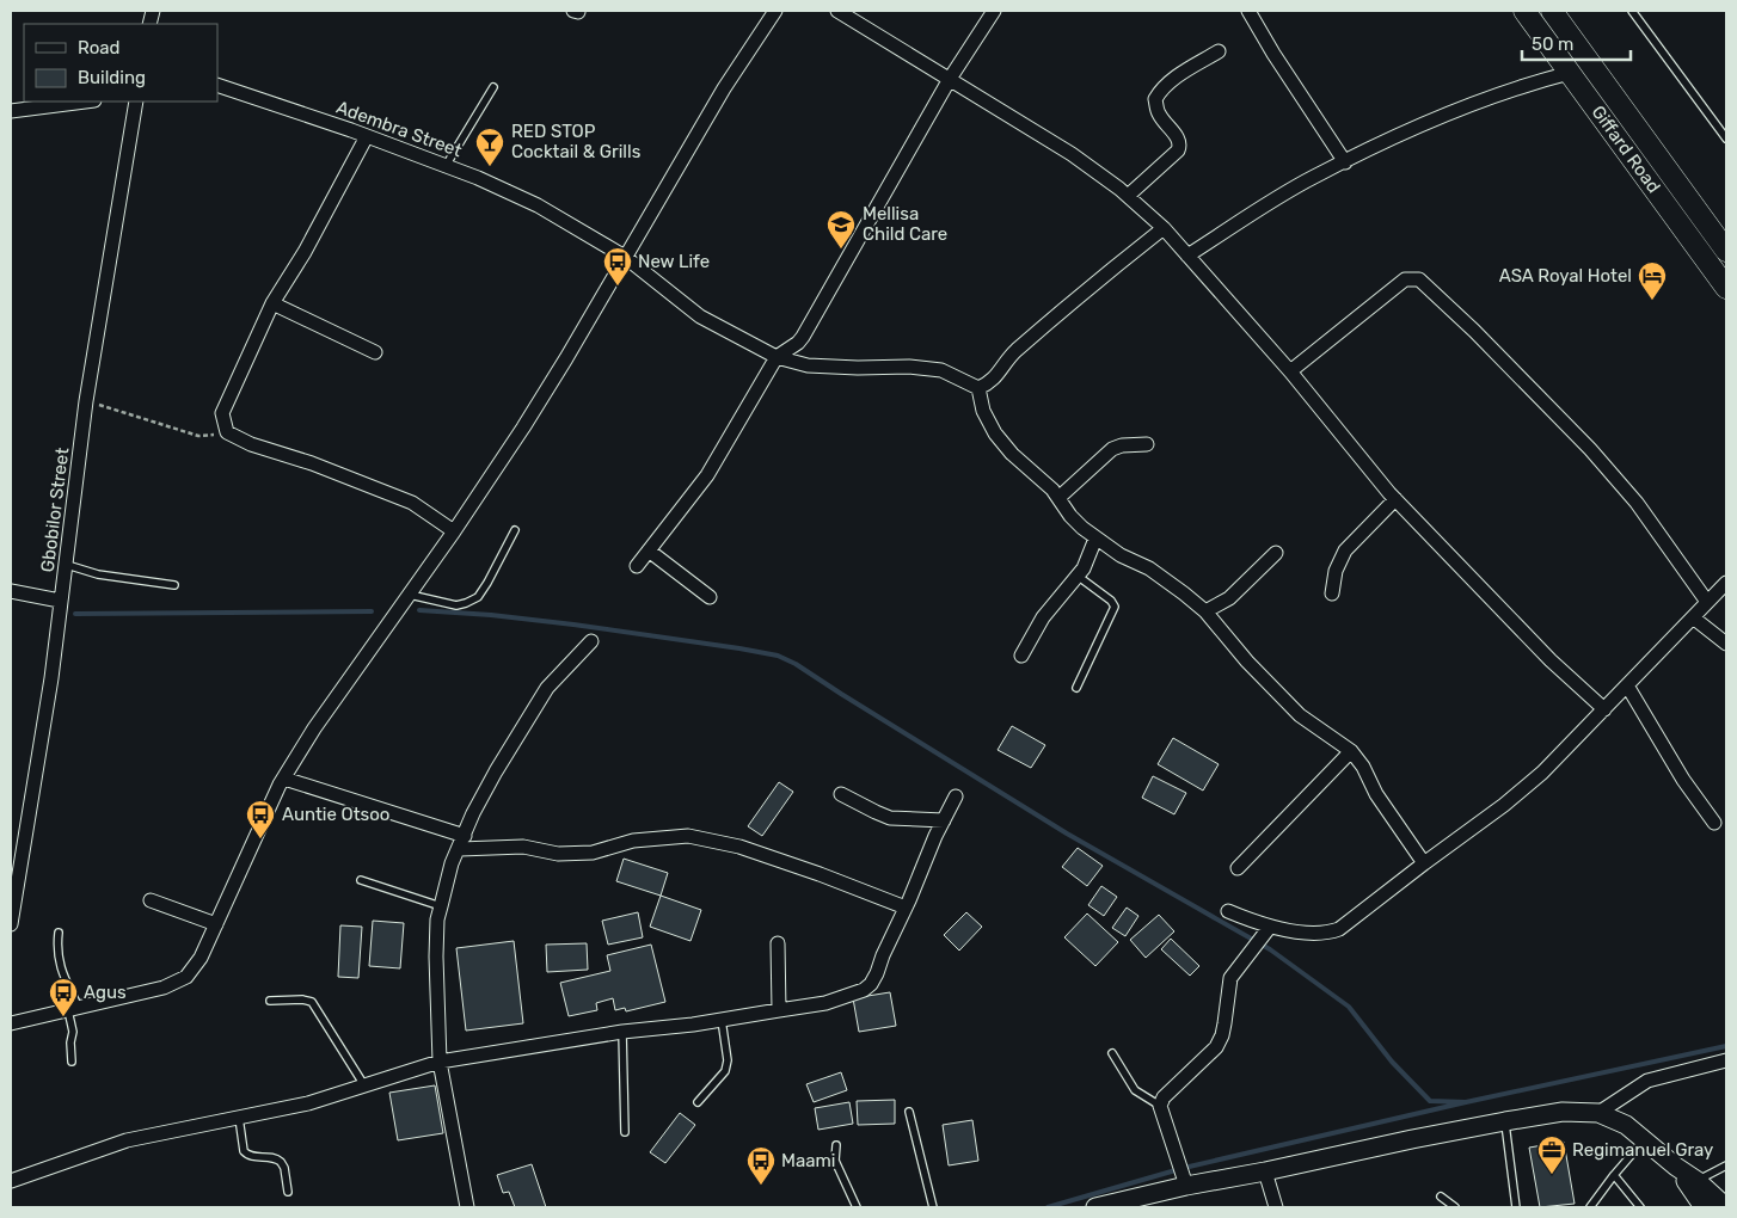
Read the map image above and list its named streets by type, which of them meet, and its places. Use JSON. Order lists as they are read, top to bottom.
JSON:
{
  "streets": {
    "main road": ["Giffard Road"],
    "street": ["Adembra Street", "Gbobilor Street"]
  },
  "places": {
    "bar": ["RED STOP Cocktail & Grills"],
    "school or university": ["Mellisa Child Care"],
    "bus stop": [
      "New Life",
      "Auntie Otsoo",
      "Agus",
      "Maami"
    ],
    "hotel": ["ASA Royal Hotel"],
    "office": ["Regimanuel Gray"]
  },
  "legend": ["Road", "Building"],
  "scale_bar": "50 m"
}
